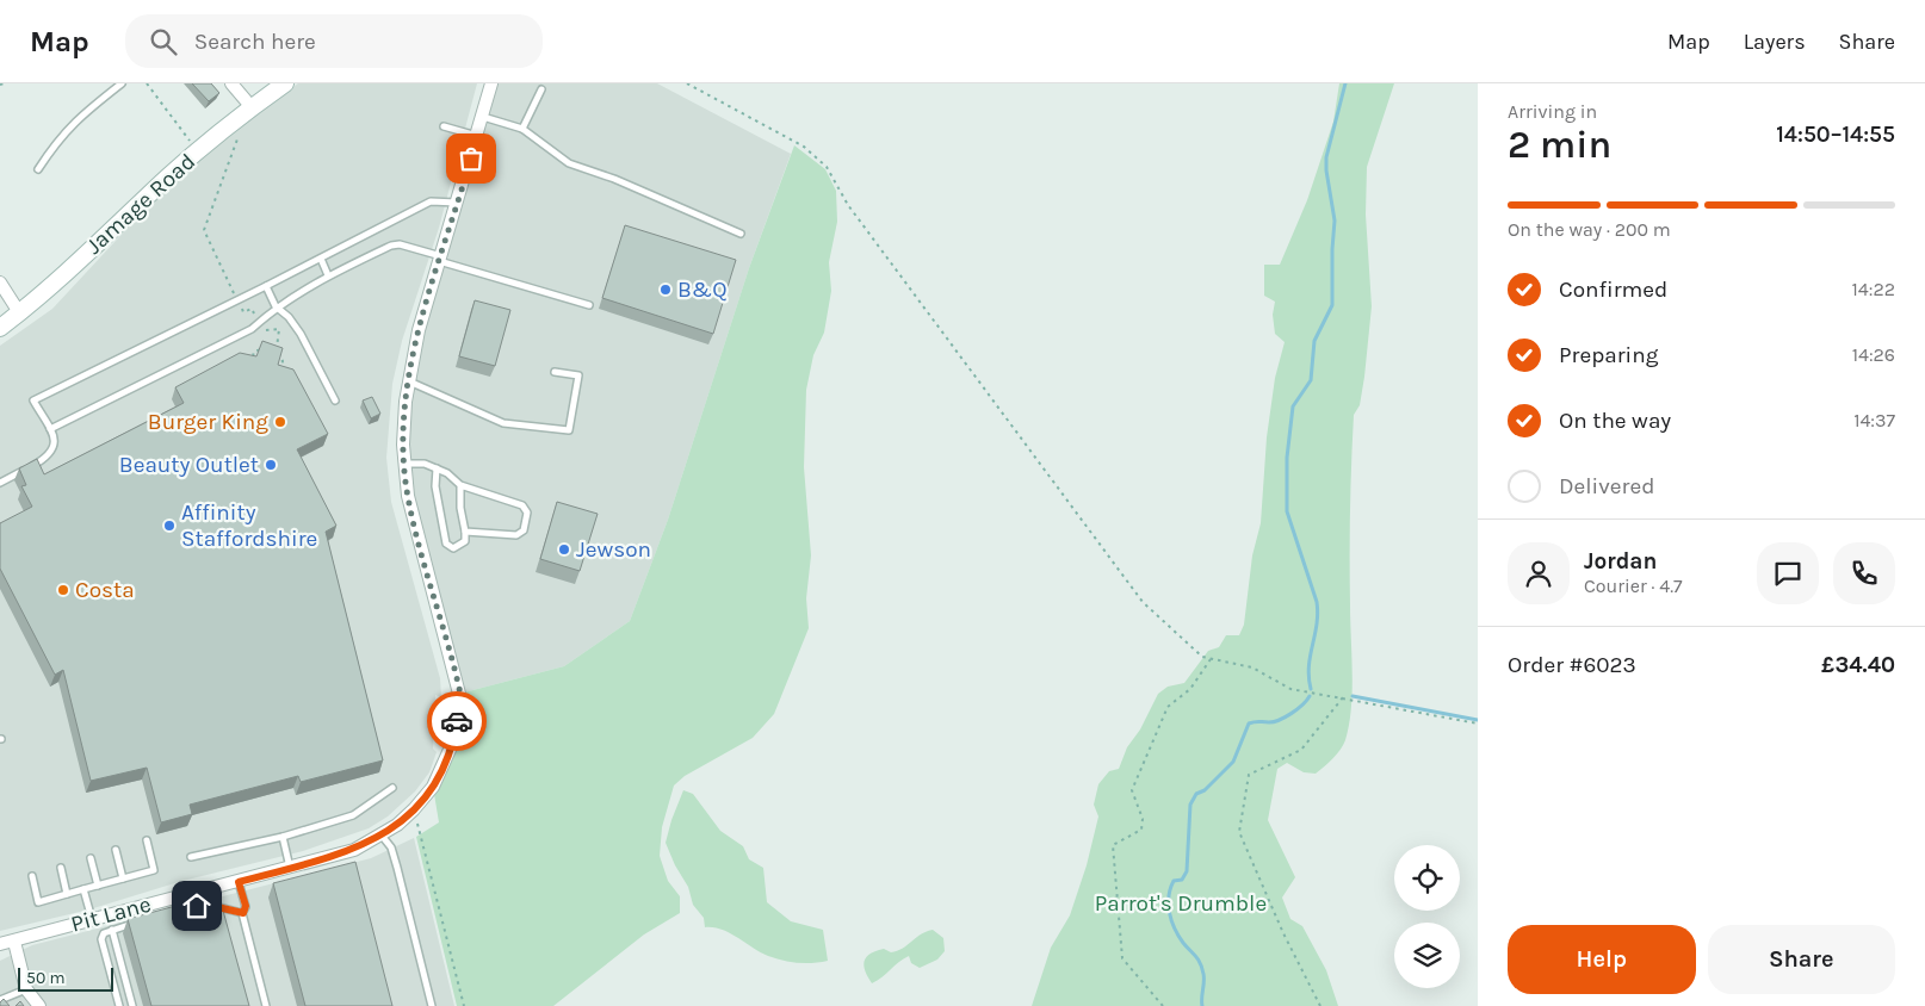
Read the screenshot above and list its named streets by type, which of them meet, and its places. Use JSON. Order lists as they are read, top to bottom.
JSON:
{
  "streets": {
    "street": ["Jamage Road", "Pit Lane"]
  },
  "parks": ["Parrot's Drumble"],
  "places": [
    "B&Q",
    "Burger King",
    "Beauty Outlet",
    "Affinity Staffordshire",
    "Jewson",
    "Costa"
  ],
  "scale_bar": "50 m",
  "page": {
    "header": "Map",
    "search": "Search here",
    "nav": ["Map", "Layers", "Share"],
    "heading": ["2 min", "Arriving in", "14:50–14:55"],
    "panel": [
      "Jordan",
      "Courier · 4.7",
      "Order #6023",
      "£34.40"
    ],
    "bar": "On the way · 200 m",
    "list": [
      ["Confirmed", "14:22"],
      ["Preparing", "14:26"],
      ["On the way", "14:37"],
      "Delivered"
    ],
    "buttons": ["Help", "Share"],
    "scale": "50 m"
  }
}
